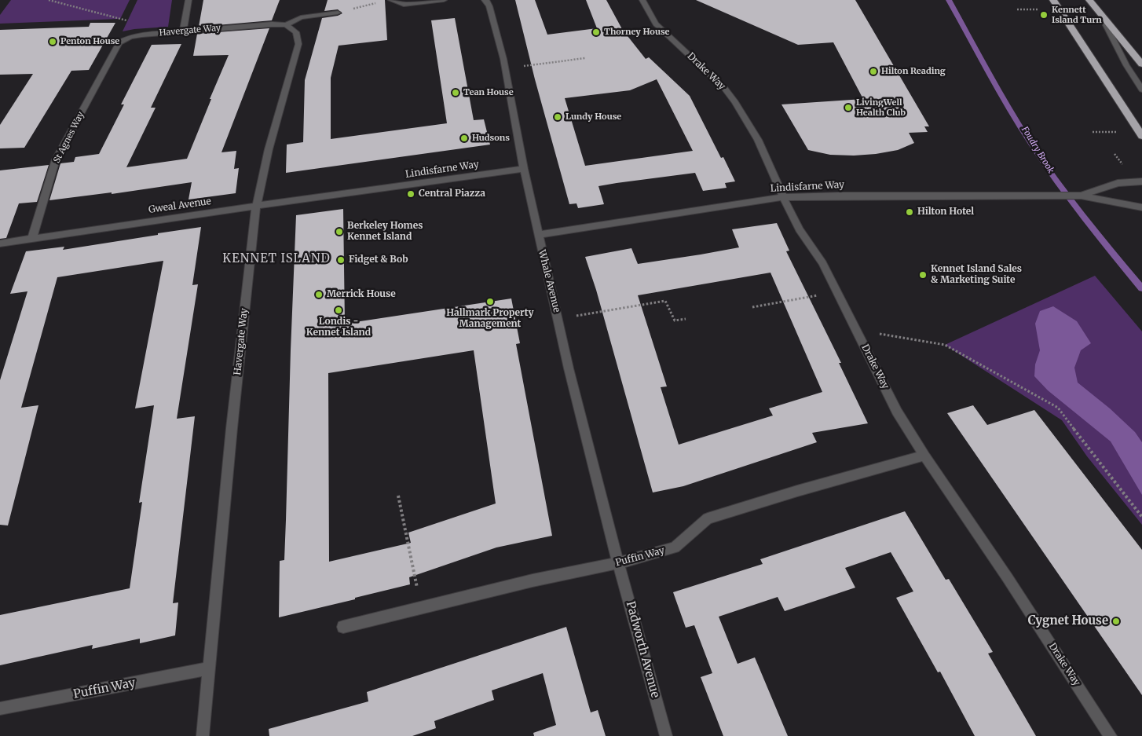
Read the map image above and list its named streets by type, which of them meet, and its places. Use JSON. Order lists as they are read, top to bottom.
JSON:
{
  "streets": {
    "street": [
      "Havergate Way",
      "Drake Way",
      "St Agnes Way",
      "Lindisfarne Way",
      "Gweal Avenue",
      "Whale Avenue",
      "Puffin Way",
      "Padworth Avenue"
    ]
  },
  "crossings": [
    ["Havergate Way", "St Agnes Way"],
    ["Havergate Way", "Gweal Avenue"],
    ["Havergate Way", "Puffin Way"],
    ["Drake Way", "Lindisfarne Way"],
    ["Drake Way", "Puffin Way"],
    ["St Agnes Way", "Gweal Avenue"],
    ["Lindisfarne Way", "Gweal Avenue"],
    ["Lindisfarne Way", "Whale Avenue"],
    ["Whale Avenue", "Puffin Way"],
    ["Whale Avenue", "Padworth Avenue"],
    ["Puffin Way", "Padworth Avenue"]
  ],
  "districts": ["KENNET ISLAND"],
  "water": ["Foudry Brook"],
  "places": [
    "Kennett Island Turn",
    "Thorney House",
    "Penton House",
    "Hilton Reading",
    "Tean House",
    "LivingWell Health Club",
    "Lundy House",
    "Hudsons",
    "Central Piazza",
    "Hilton Hotel",
    "Berkeley Homes Kennet Island",
    "Fidget & Bob",
    "Kennet Island Sales & Marketing Suite",
    "Merrick House",
    "Hallmark Property Management",
    "Londis - Kennet Island",
    "Cygnet House"
  ]
}
